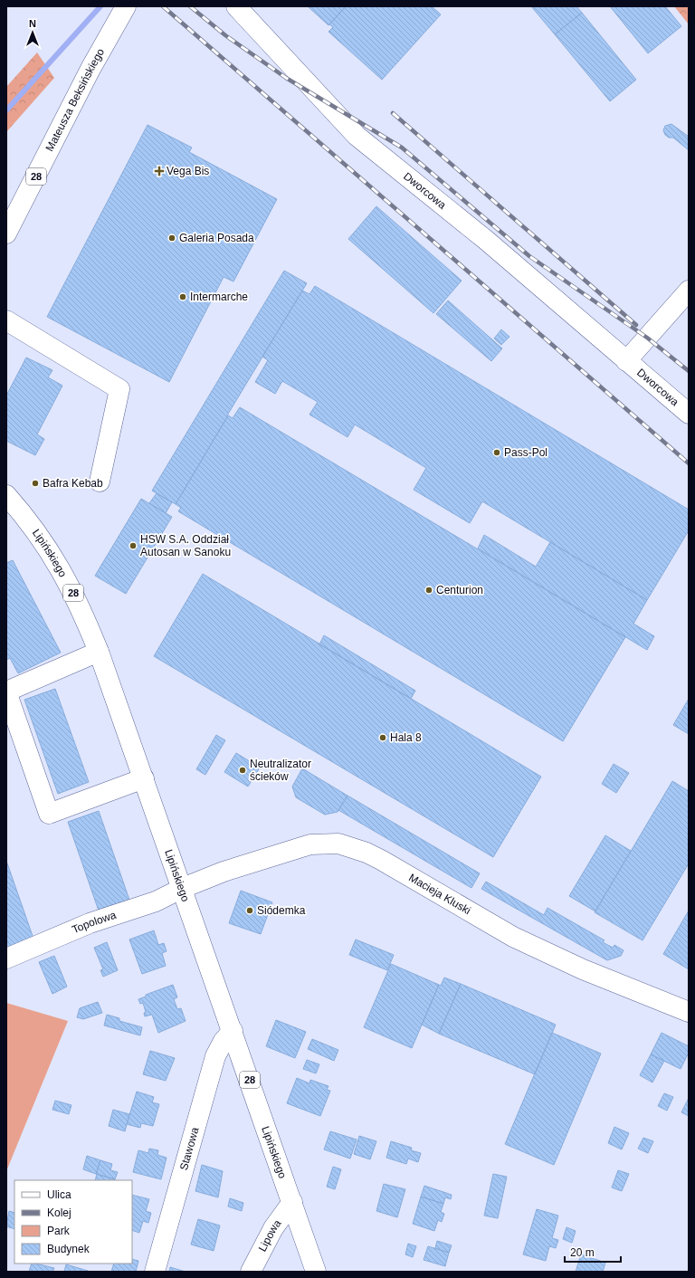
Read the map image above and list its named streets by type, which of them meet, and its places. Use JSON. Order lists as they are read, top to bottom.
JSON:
{
  "streets": {
    "street": [
      "Mateusza Beksińskiego",
      "28",
      "Dworcowa",
      "Lipińskiego",
      "Macieja Kluski",
      "Topolowa",
      "Stawowa",
      "Lipowa"
    ]
  },
  "crossings": [
    ["Lipińskiego", "Macieja Kluski"],
    ["Lipińskiego", "Topolowa"],
    ["Lipińskiego", "Stawowa"],
    ["Lipińskiego", "Lipowa"],
    ["Macieja Kluski", "Topolowa"]
  ],
  "places": {
    "health": ["Vega Bis"],
    "other": [
      "Galeria Posada",
      "Intermarche",
      "Pass-Pol",
      "Bafra Kebab",
      "HSW S.A. Oddział Autosan w Sanoku",
      "Centurion",
      "Hala 8",
      "Neutralizator ścieków",
      "Siódemka"
    ]
  },
  "legend": [
    "Ulica",
    "Kolej",
    "Park",
    "Budynek"
  ],
  "scale_bar": "20 m",
  "north": "top"
}
